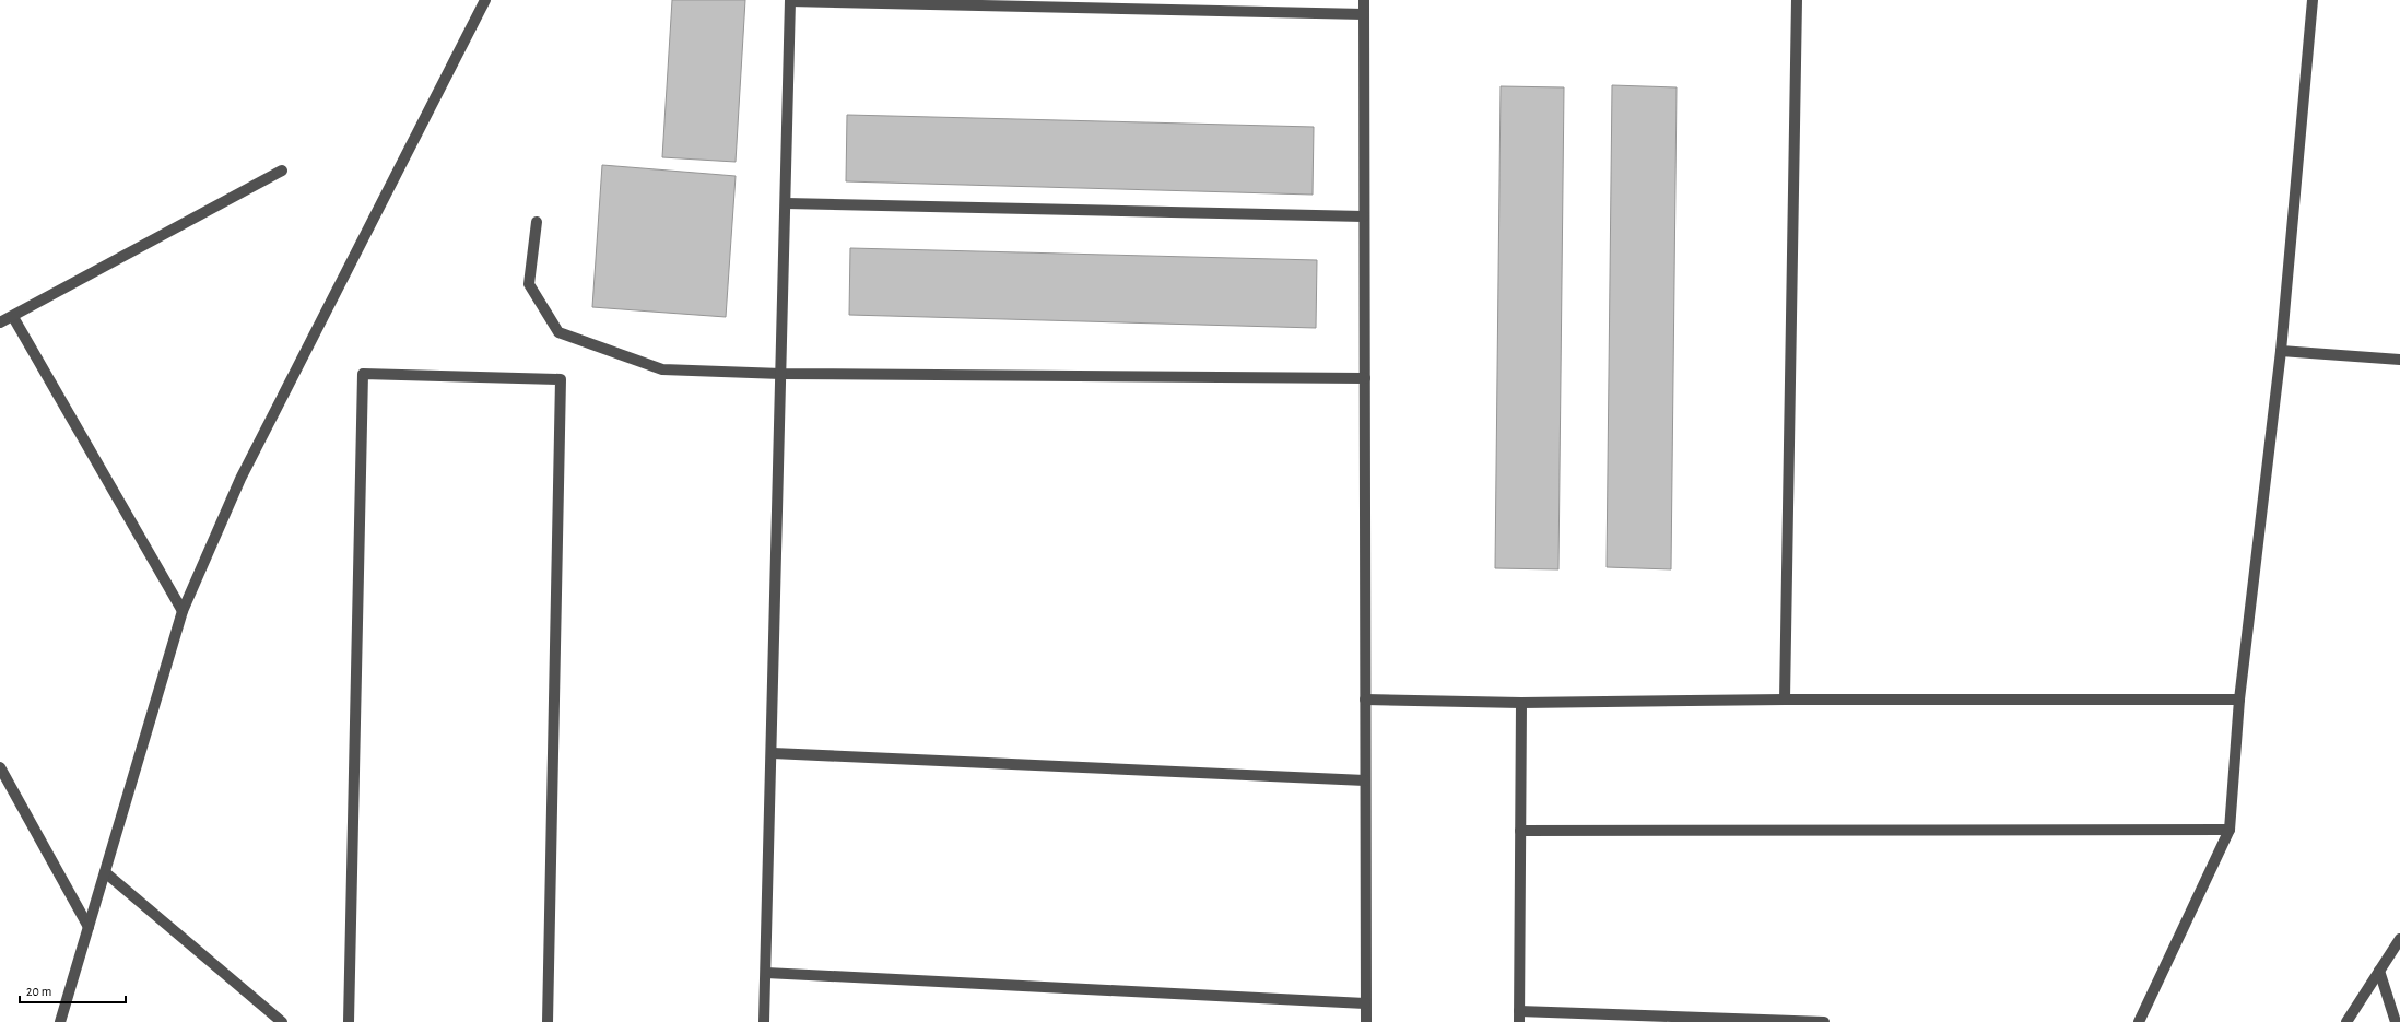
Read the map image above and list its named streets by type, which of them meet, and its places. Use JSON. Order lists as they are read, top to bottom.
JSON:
{
  "scale_bar": "20 m"
}
